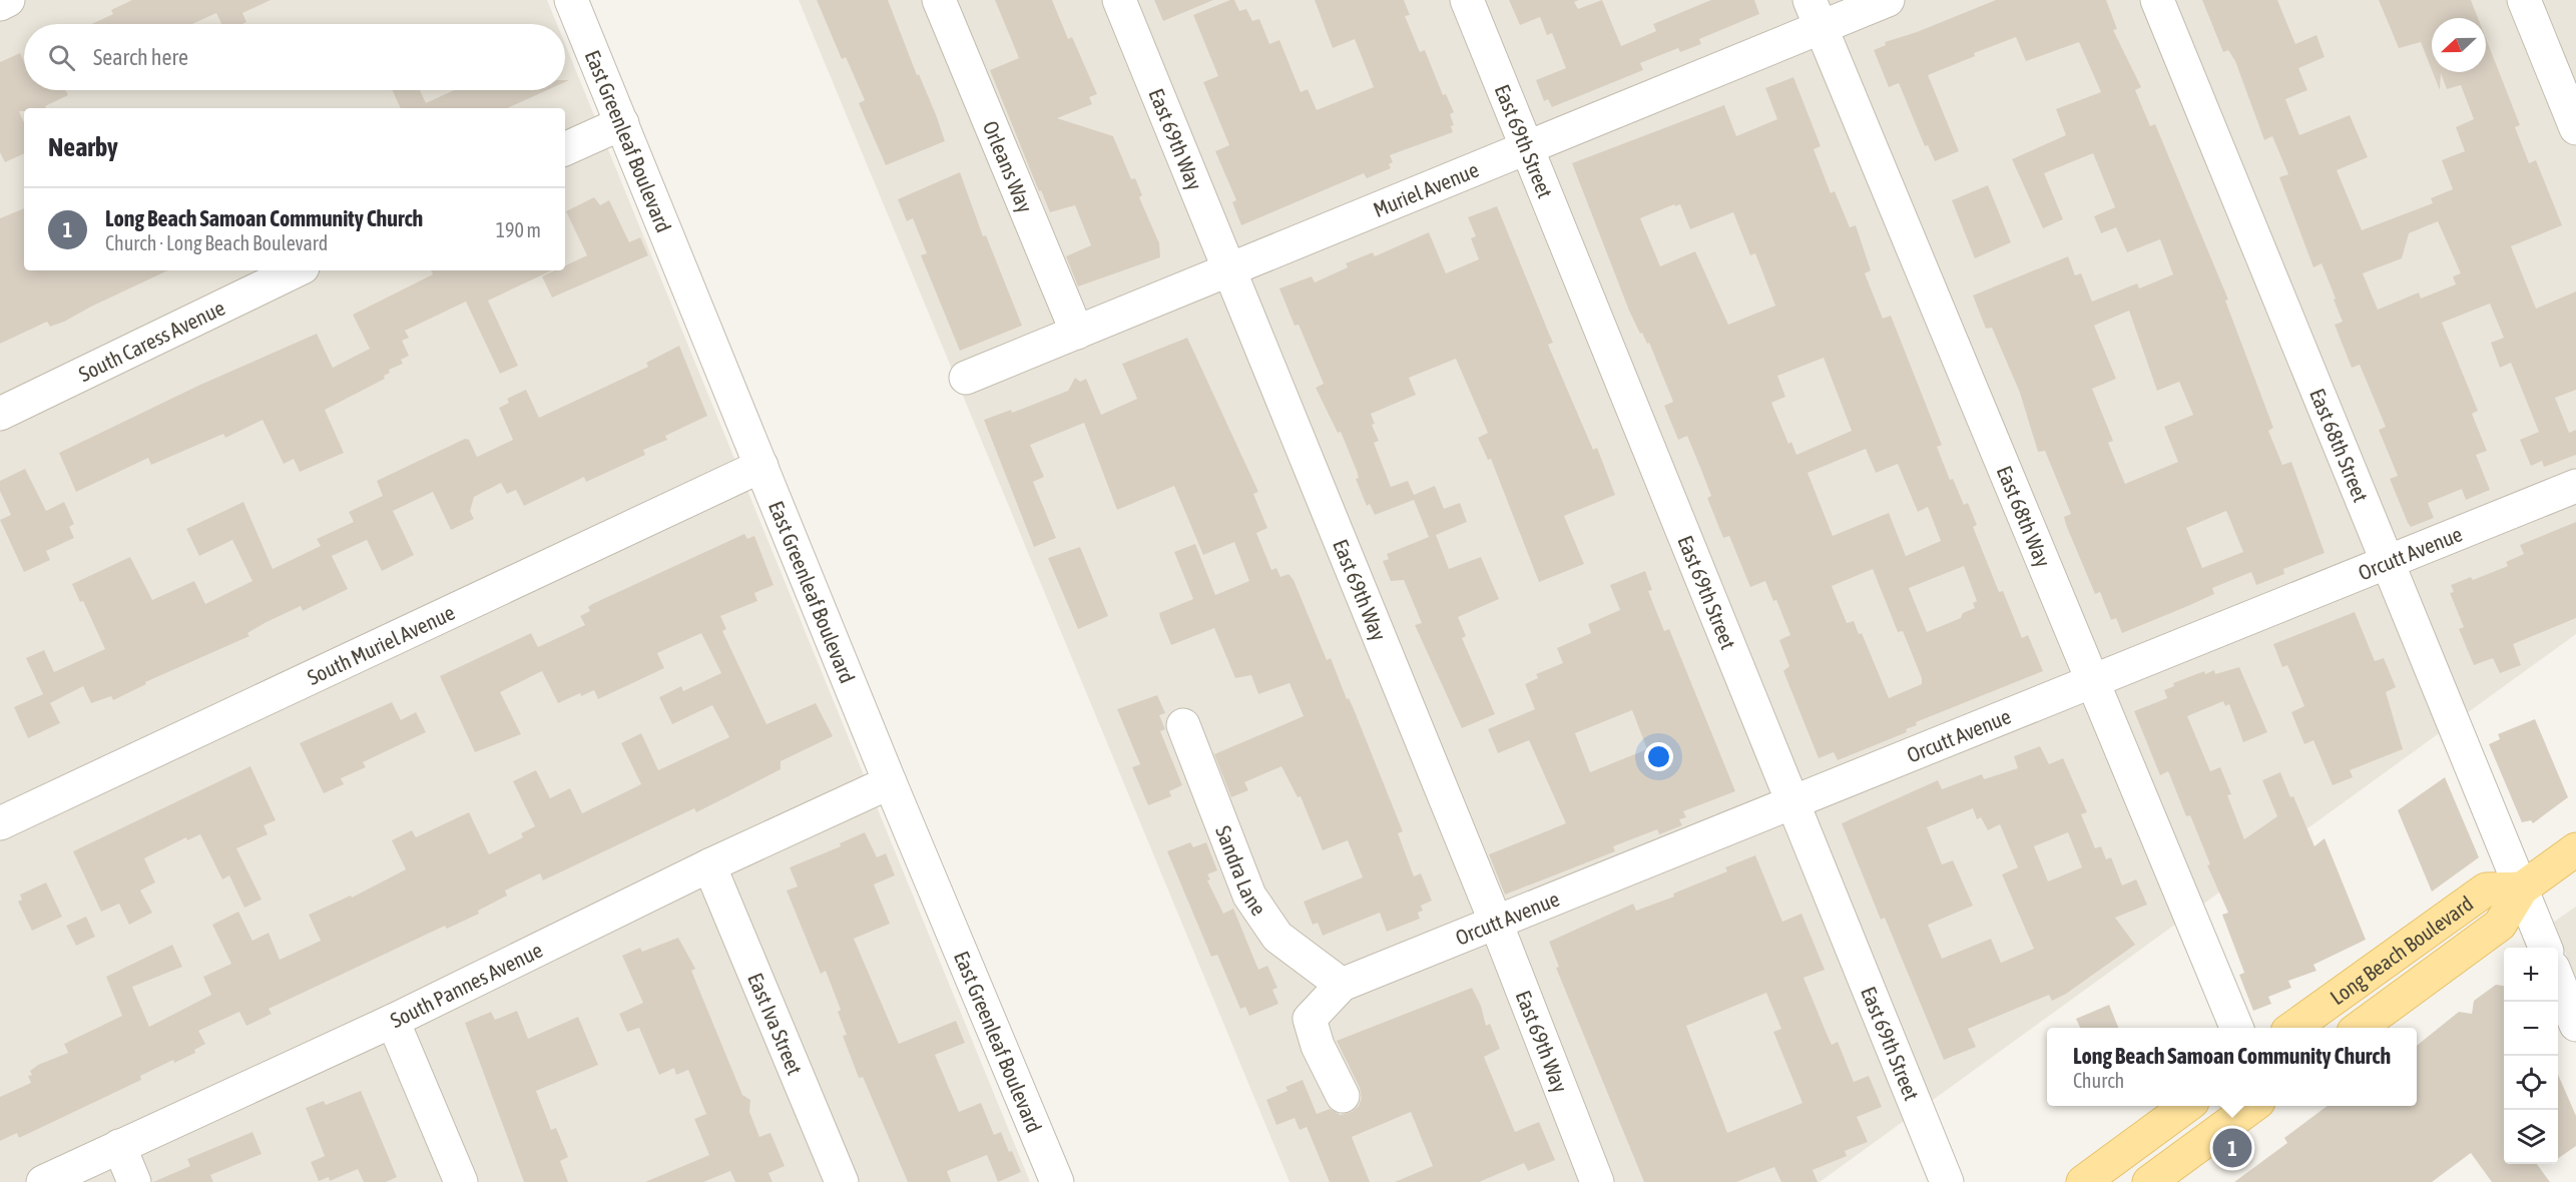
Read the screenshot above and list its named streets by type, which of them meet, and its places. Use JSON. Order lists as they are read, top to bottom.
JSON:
{
  "streets": {
    "main road": ["Long Beach Boulevard"],
    "street": [
      "East 69th Way",
      "East Greenleaf Boulevard",
      "East 69th Street",
      "Orleans Way",
      "Muriel Avenue",
      "South Caress Avenue",
      "East 68th Street",
      "East 68th Way",
      "Orcutt Avenue",
      "South Muriel Avenue",
      "Sandra Lane",
      "South Pannes Avenue",
      "East Iva Street"
    ]
  },
  "crossings": [
    ["East 69th Way", "Muriel Avenue"],
    ["East 69th Way", "Orcutt Avenue"],
    ["East Greenleaf Boulevard", "South Muriel Avenue"],
    ["East Greenleaf Boulevard", "South Pannes Avenue"],
    ["East 69th Street", "Muriel Avenue"],
    ["East 69th Street", "Orcutt Avenue"],
    ["Orleans Way", "Muriel Avenue"],
    ["Muriel Avenue", "East 68th Way"],
    ["East 68th Street", "Orcutt Avenue"],
    ["East 68th Street", "Long Beach Boulevard"],
    ["East 68th Way", "Orcutt Avenue"],
    ["Orcutt Avenue", "Sandra Lane"],
    ["South Pannes Avenue", "East Iva Street"]
  ],
  "north": "left",
  "page": {
    "search": "Search here",
    "heading": "Nearby",
    "list": [
      {
        "mark": "1",
        "name": "Long Beach Samoan Community Church",
        "note": "Church · Long Beach Boulevard",
        "value": "190 m"
      }
    ],
    "map_buttons": ["+", "−"],
    "popup": ["Long Beach Samoan Community Church", "Church"],
    "pins": "1"
  }
}
